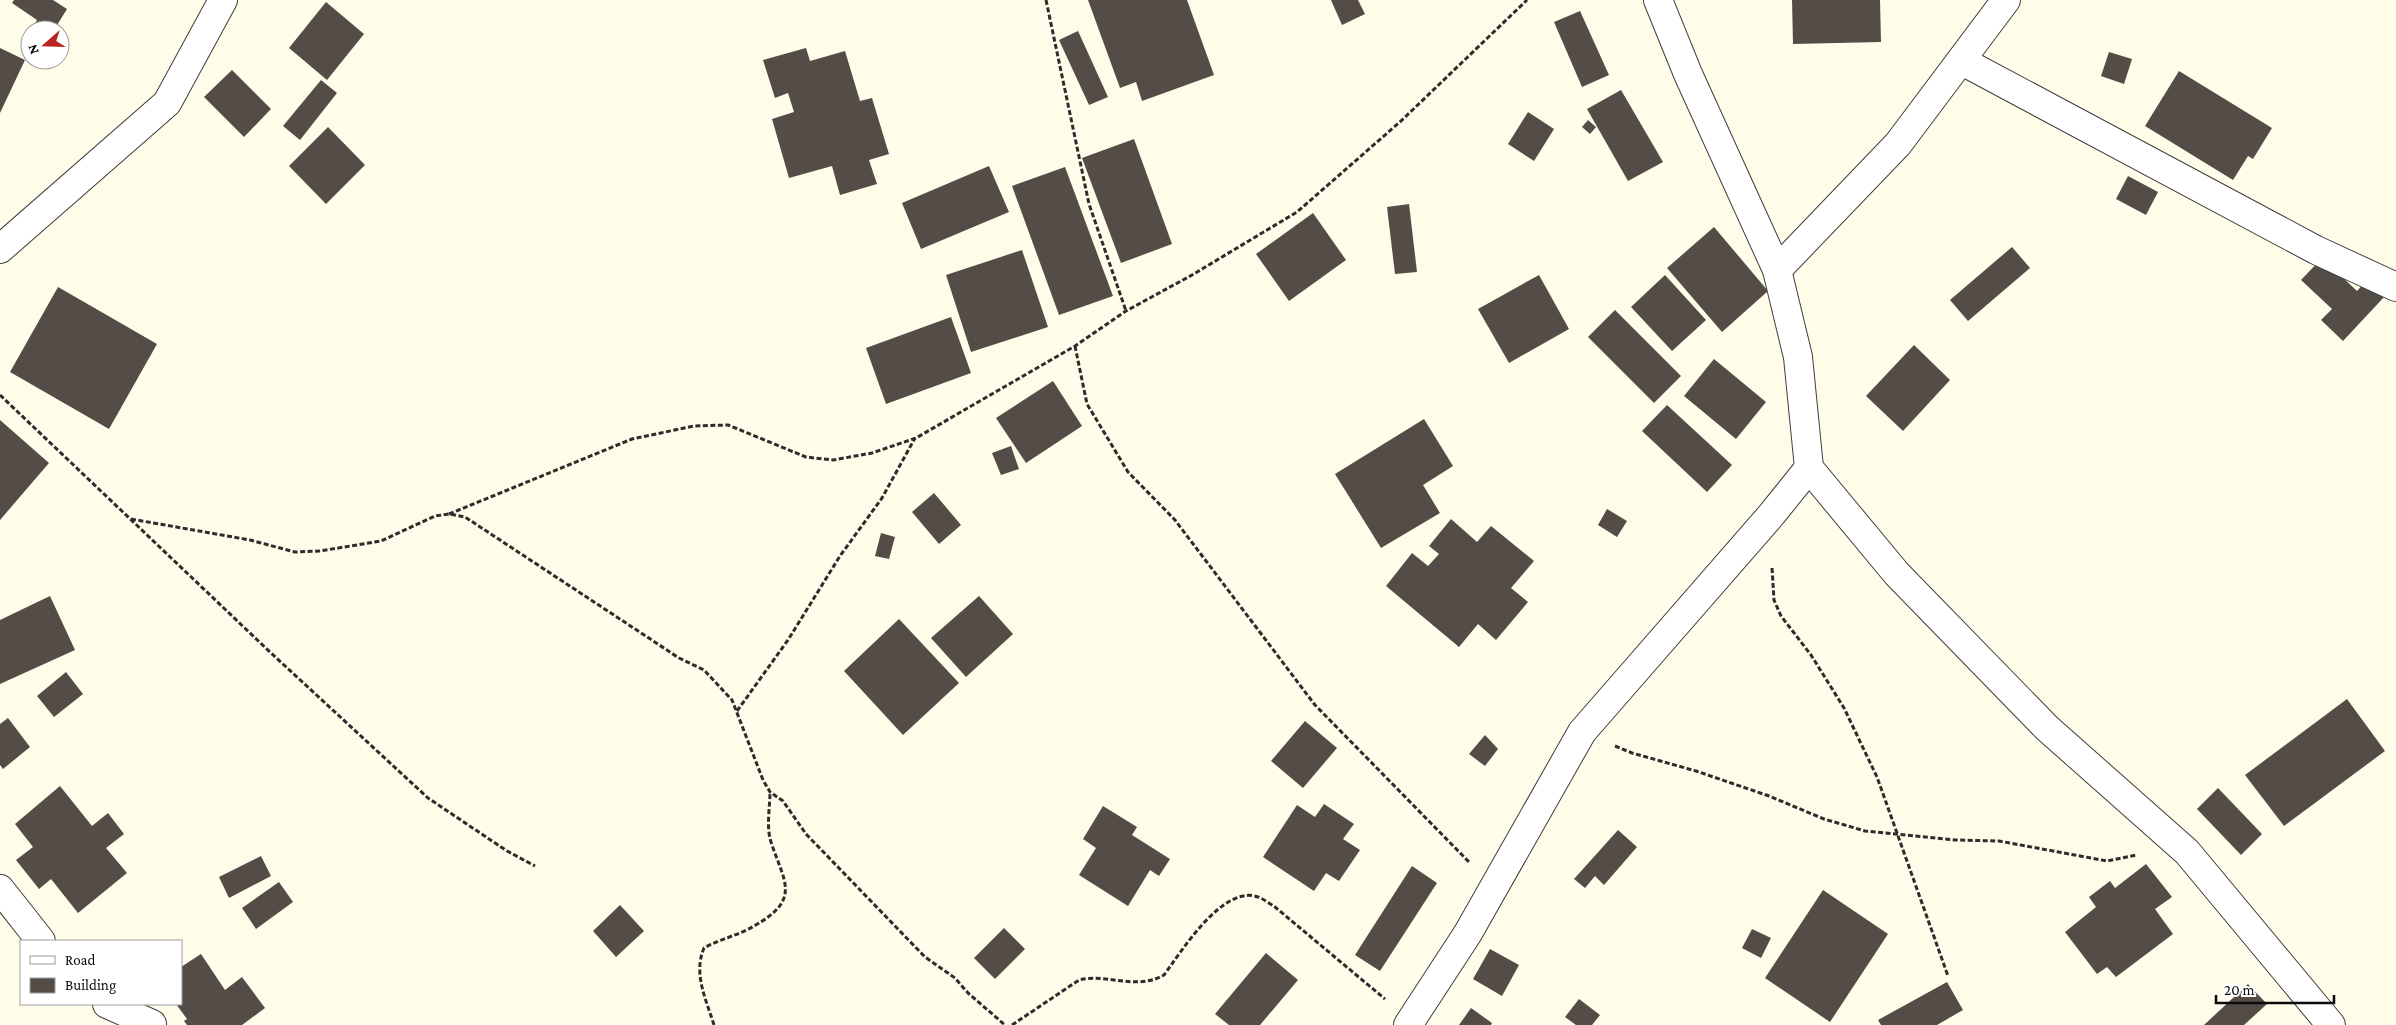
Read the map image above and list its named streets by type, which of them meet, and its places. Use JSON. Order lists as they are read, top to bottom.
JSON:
{
  "legend": ["Road", "Building"],
  "scale_bar": "20 m",
  "north": "left"
}
